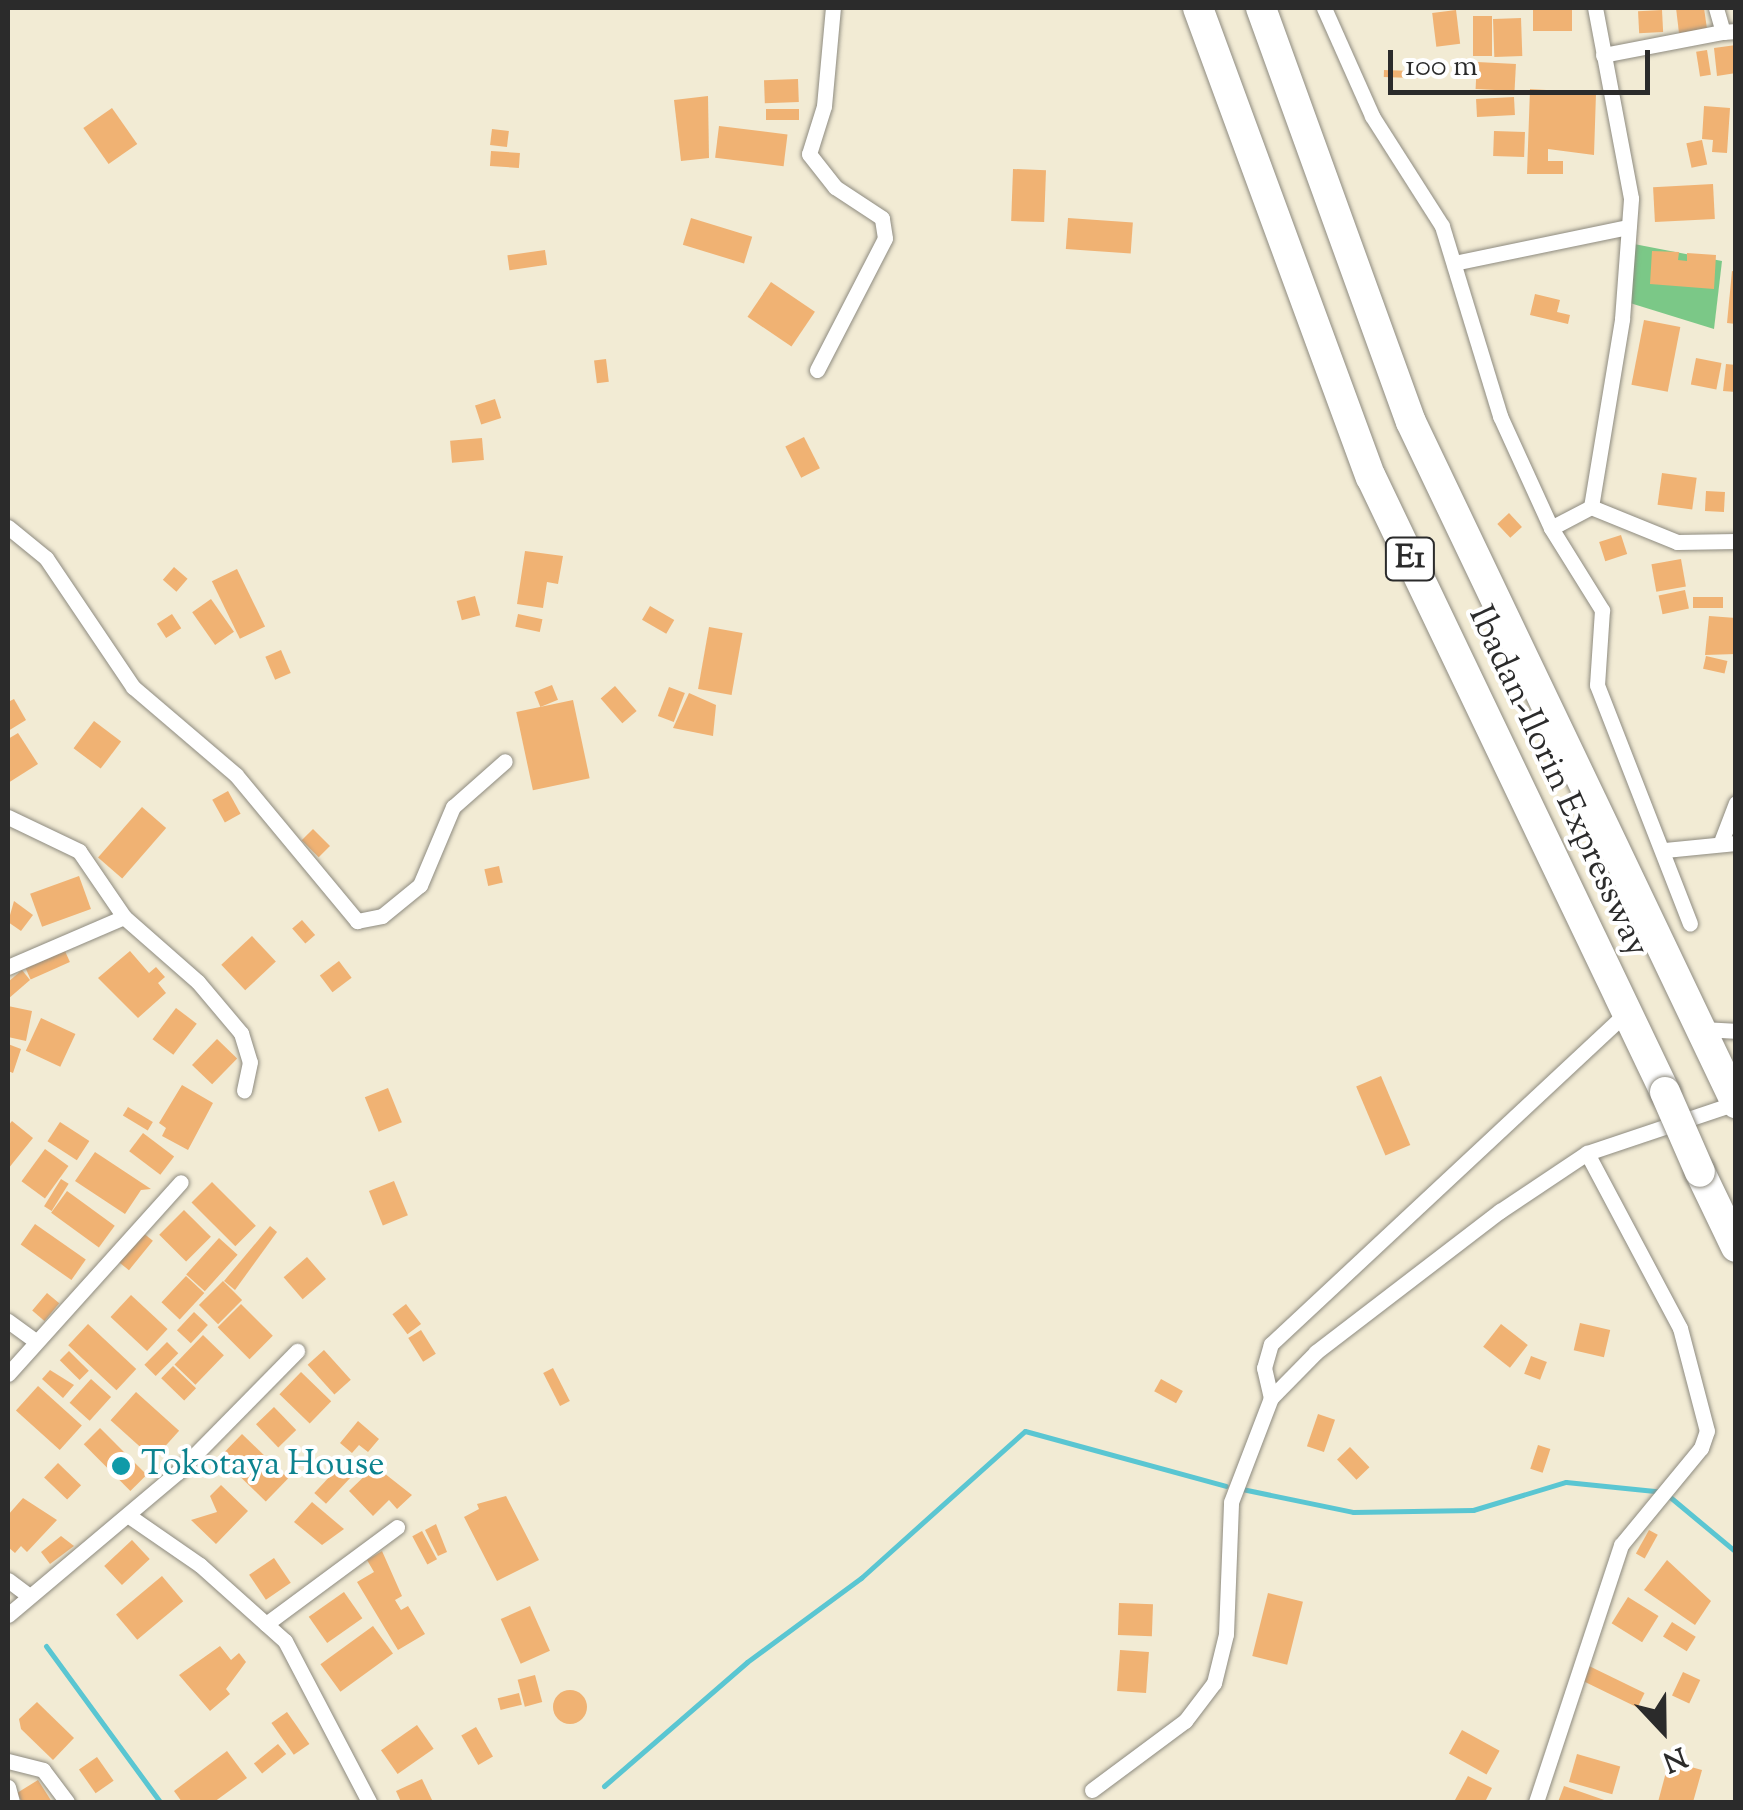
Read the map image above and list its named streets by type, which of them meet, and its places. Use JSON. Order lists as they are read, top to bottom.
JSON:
{
  "streets": {
    "highway": ["E1", "Ibadan-Ilorin Expressway"]
  },
  "places": ["Tokotaya House"],
  "scale_bar": "100 m",
  "north": "bottom"
}
